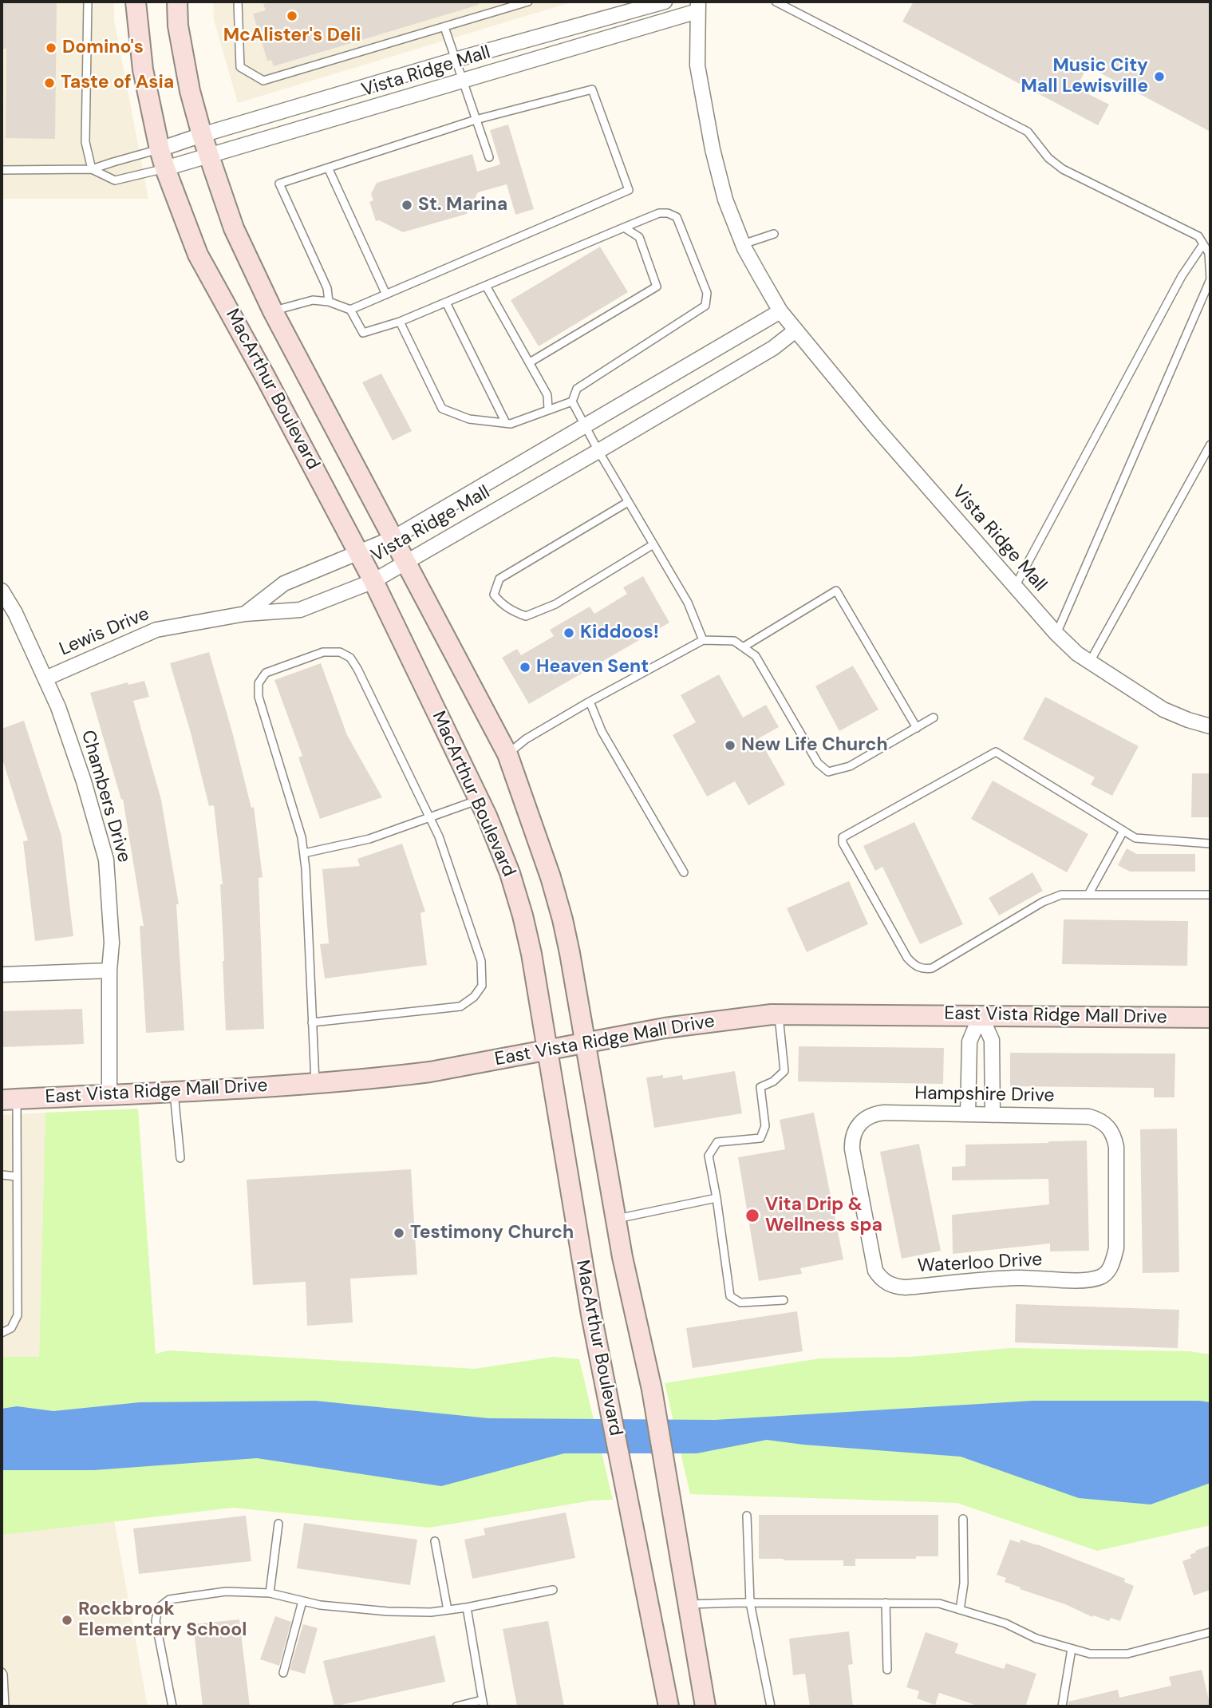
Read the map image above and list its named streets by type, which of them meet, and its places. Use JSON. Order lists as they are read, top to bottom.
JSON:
{
  "streets": {
    "main road": ["MacArthur Boulevard", "East Vista Ridge Mall Drive"],
    "street": [
      "Vista Ridge Mall",
      "Lewis Drive",
      "Chambers Drive",
      "Hampshire Drive",
      "Waterloo Drive"
    ]
  },
  "crossings": [
    ["Vista Ridge Mall", "MacArthur Boulevard"],
    ["Vista Ridge Mall", "Lewis Drive"],
    ["MacArthur Boulevard", "Lewis Drive"],
    ["MacArthur Boulevard", "East Vista Ridge Mall Drive"],
    ["Lewis Drive", "Chambers Drive"],
    ["Chambers Drive", "East Vista Ridge Mall Drive"],
    ["Hampshire Drive", "Waterloo Drive"]
  ],
  "places": [
    "McAlister's Deli",
    "Domino's",
    "Music City Mall Lewisville",
    "Taste of Asia",
    "St. Marina",
    "Kiddoos!",
    "Heaven Sent",
    "New Life Church",
    "Vita Drip & Wellness spa",
    "Testimony Church",
    "Rockbrook Elementary School"
  ]
}
